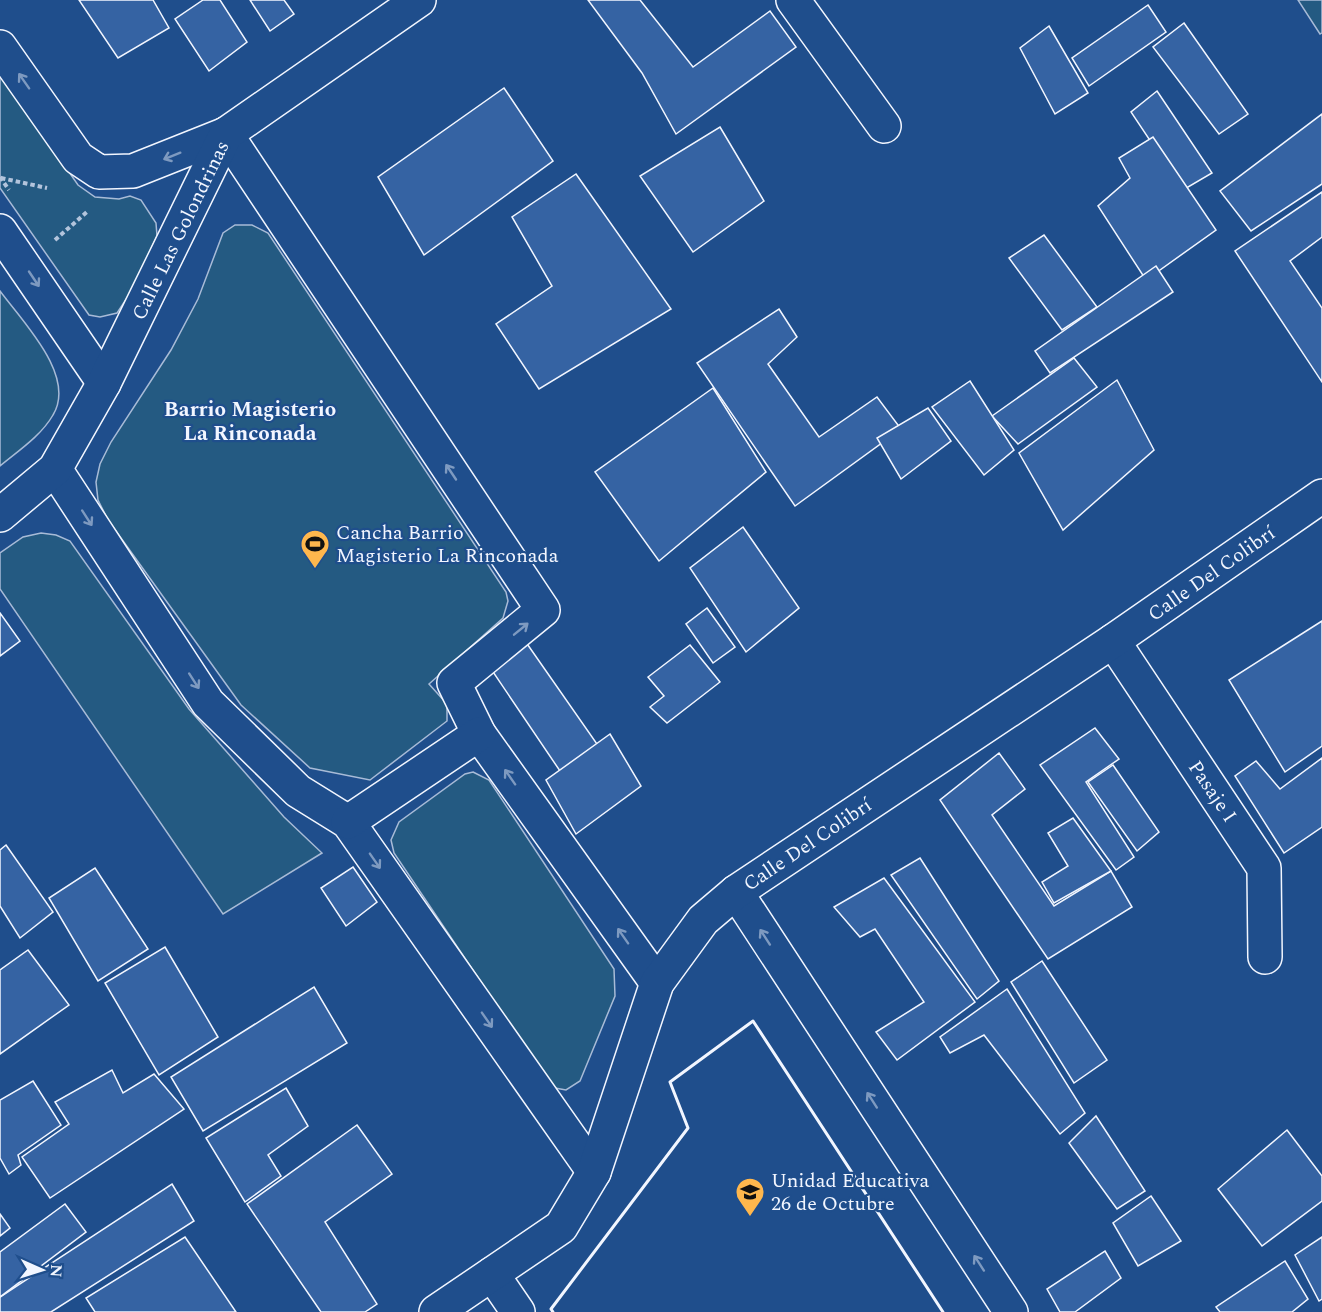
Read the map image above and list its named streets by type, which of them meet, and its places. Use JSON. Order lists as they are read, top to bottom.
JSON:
{
  "streets": {
    "street": ["Calle Las Golondrinas", "Calle Del Colibrí", "Pasaje I"]
  },
  "crossings": [
    ["Calle Del Colibrí", "Pasaje I"]
  ],
  "districts": ["Barrio Magisterio La Rinconada"],
  "places": {
    "sports": ["Cancha Barrio Magisterio La Rinconada"],
    "school or university": ["Unidad Educativa 26 de Octubre"]
  },
  "north": "right"
}
